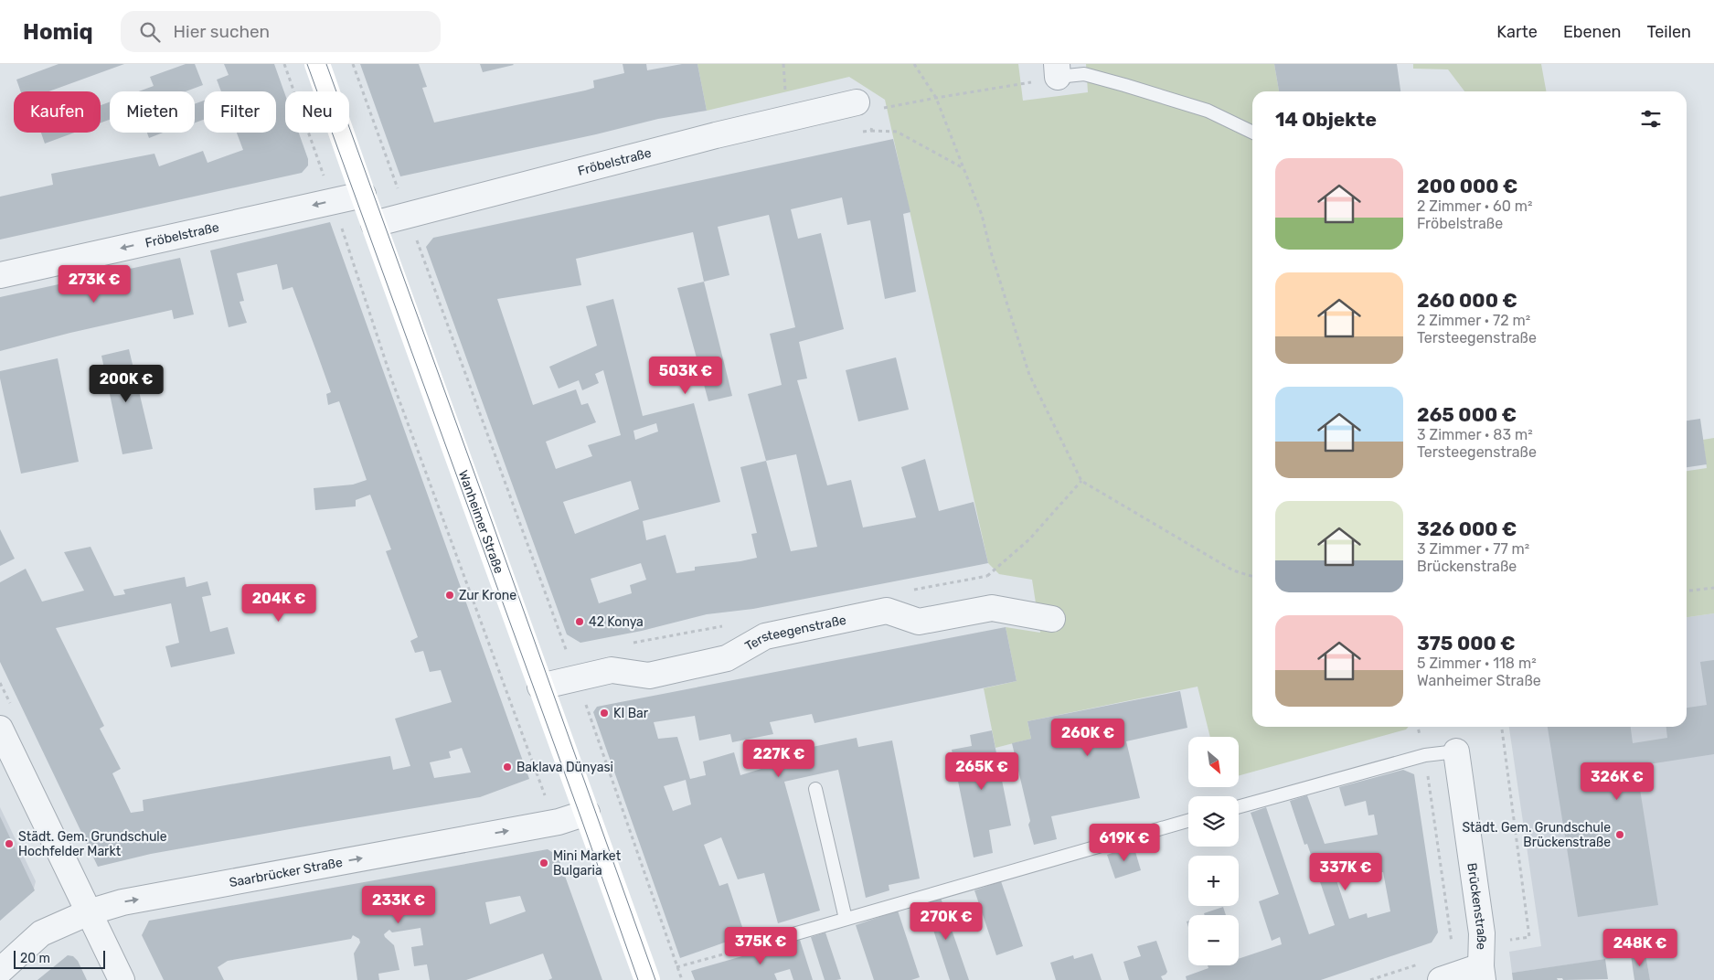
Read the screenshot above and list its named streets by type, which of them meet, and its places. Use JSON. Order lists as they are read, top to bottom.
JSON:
{
  "streets": {
    "street": [
      "Fröbelstraße",
      "Wanheimer Straße",
      "Tersteegenstraße",
      "Saarbrücker Straße",
      "Brückenstraße"
    ]
  },
  "crossings": [
    ["Fröbelstraße", "Wanheimer Straße"],
    ["Wanheimer Straße", "Tersteegenstraße"],
    ["Wanheimer Straße", "Saarbrücker Straße"]
  ],
  "one_way": ["Fröbelstraße", "Saarbrücker Straße"],
  "places": [
    "Zur Krone",
    "42 Konya",
    "KI Bar",
    "Baklava Dünyasi",
    "Städt. Gem. Grundschule Brückenstraße",
    "Städt. Gem. Grundschule Hochfelder Markt",
    "Mini Market Bulgaria"
  ],
  "scale_bar": "20 m",
  "north": "bottom right",
  "page": {
    "header": "Homiq",
    "search": "Hier suchen",
    "nav": ["Karte", "Ebenen", "Teilen"],
    "chip": [
      "Kaufen",
      "Mieten",
      "Filter",
      "Neu"
    ],
    "heading": "14 Objekte",
    "list": [
      {
        "name": "200 000 €",
        "note": "2 Zimmer · 60 m² · Fröbelstraße"
      },
      {
        "name": "260 000 €",
        "note": "2 Zimmer · 72 m² · Tersteegenstraße"
      },
      {
        "name": "265 000 €",
        "note": "3 Zimmer · 83 m² · Tersteegenstraße"
      },
      {
        "name": "326 000 €",
        "note": "3 Zimmer · 77 m² · Brückenstraße"
      },
      {
        "name": "375 000 €",
        "note": "5 Zimmer · 118 m² · Wanheimer Straße"
      }
    ],
    "price": [
      "273K €",
      "503K €",
      "200K €",
      "204K €",
      "260K €",
      "227K €",
      "265K €",
      "326K €",
      "619K €",
      "337K €",
      "233K €",
      "270K €",
      "375K €",
      "248K €"
    ],
    "map_buttons": ["+", "−"],
    "scale": "20 m"
  }
}
